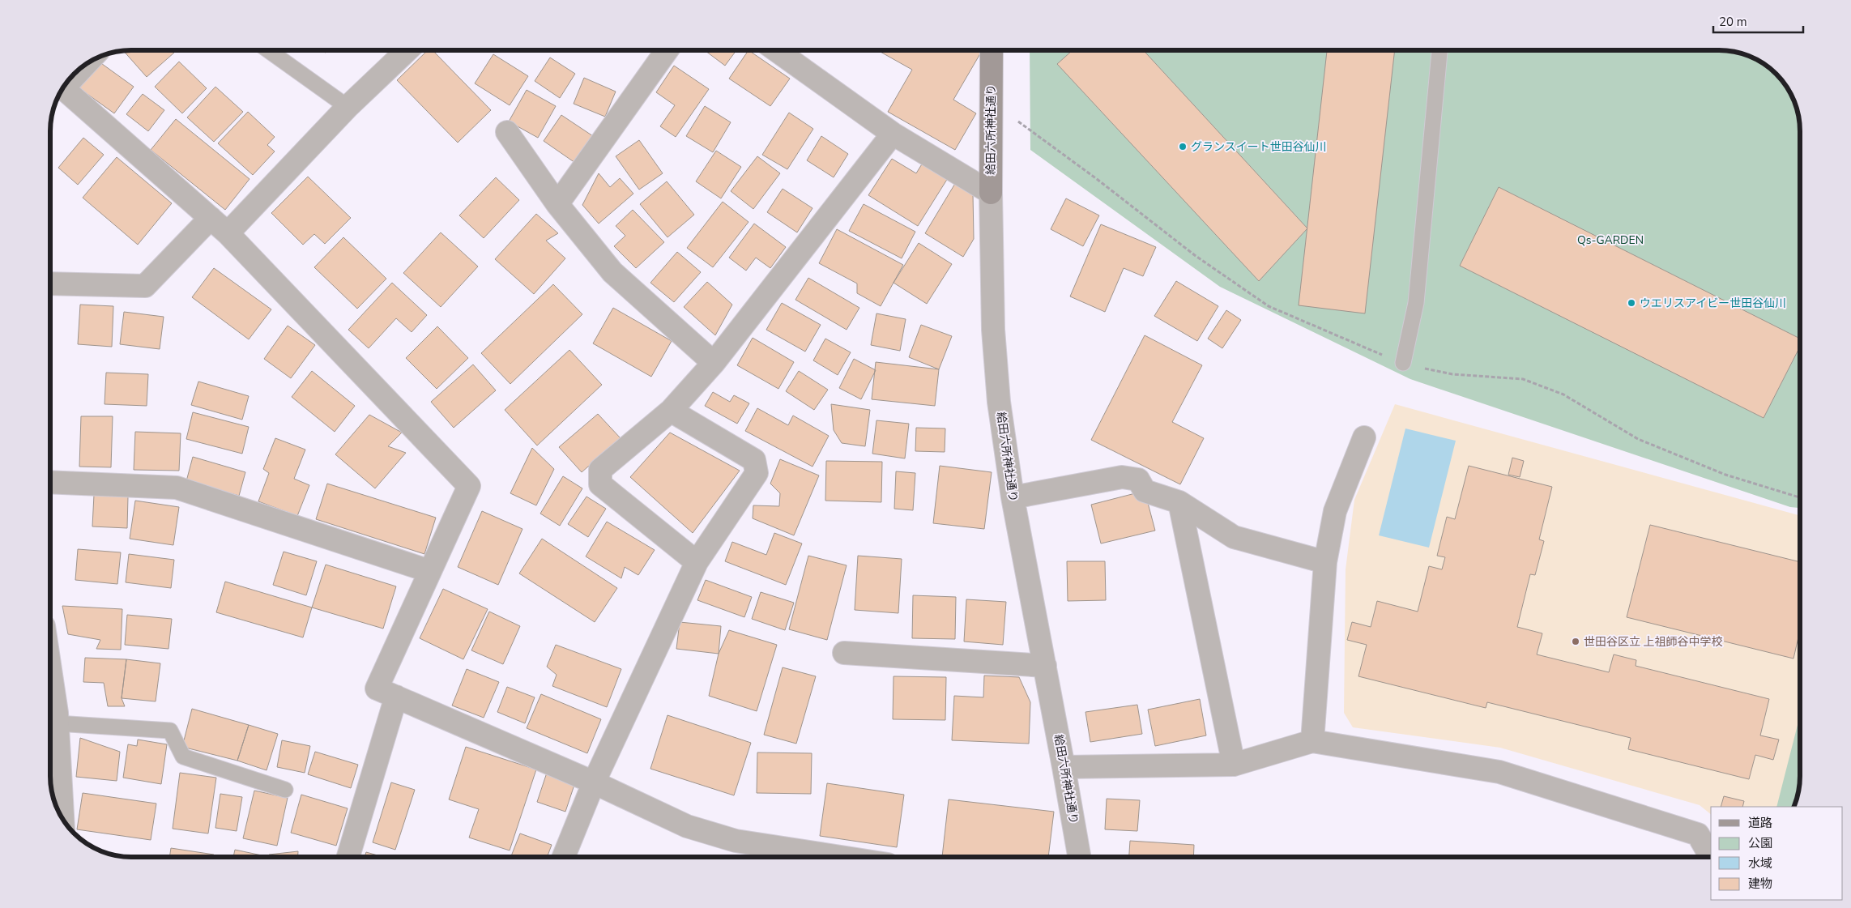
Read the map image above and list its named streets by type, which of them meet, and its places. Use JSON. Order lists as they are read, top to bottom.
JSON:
{
  "streets": {
    "street": ["給田六所神社通り"]
  },
  "parks": ["Qs-GARDEN"],
  "places": ["グランスイート世田谷仙川", "ウエリスアイビー世田谷仙川", "世田谷区立 上祖師谷中学校"],
  "legend": [
    "道路",
    "公園",
    "水域",
    "建物"
  ],
  "scale_bar": "20 m"
}
